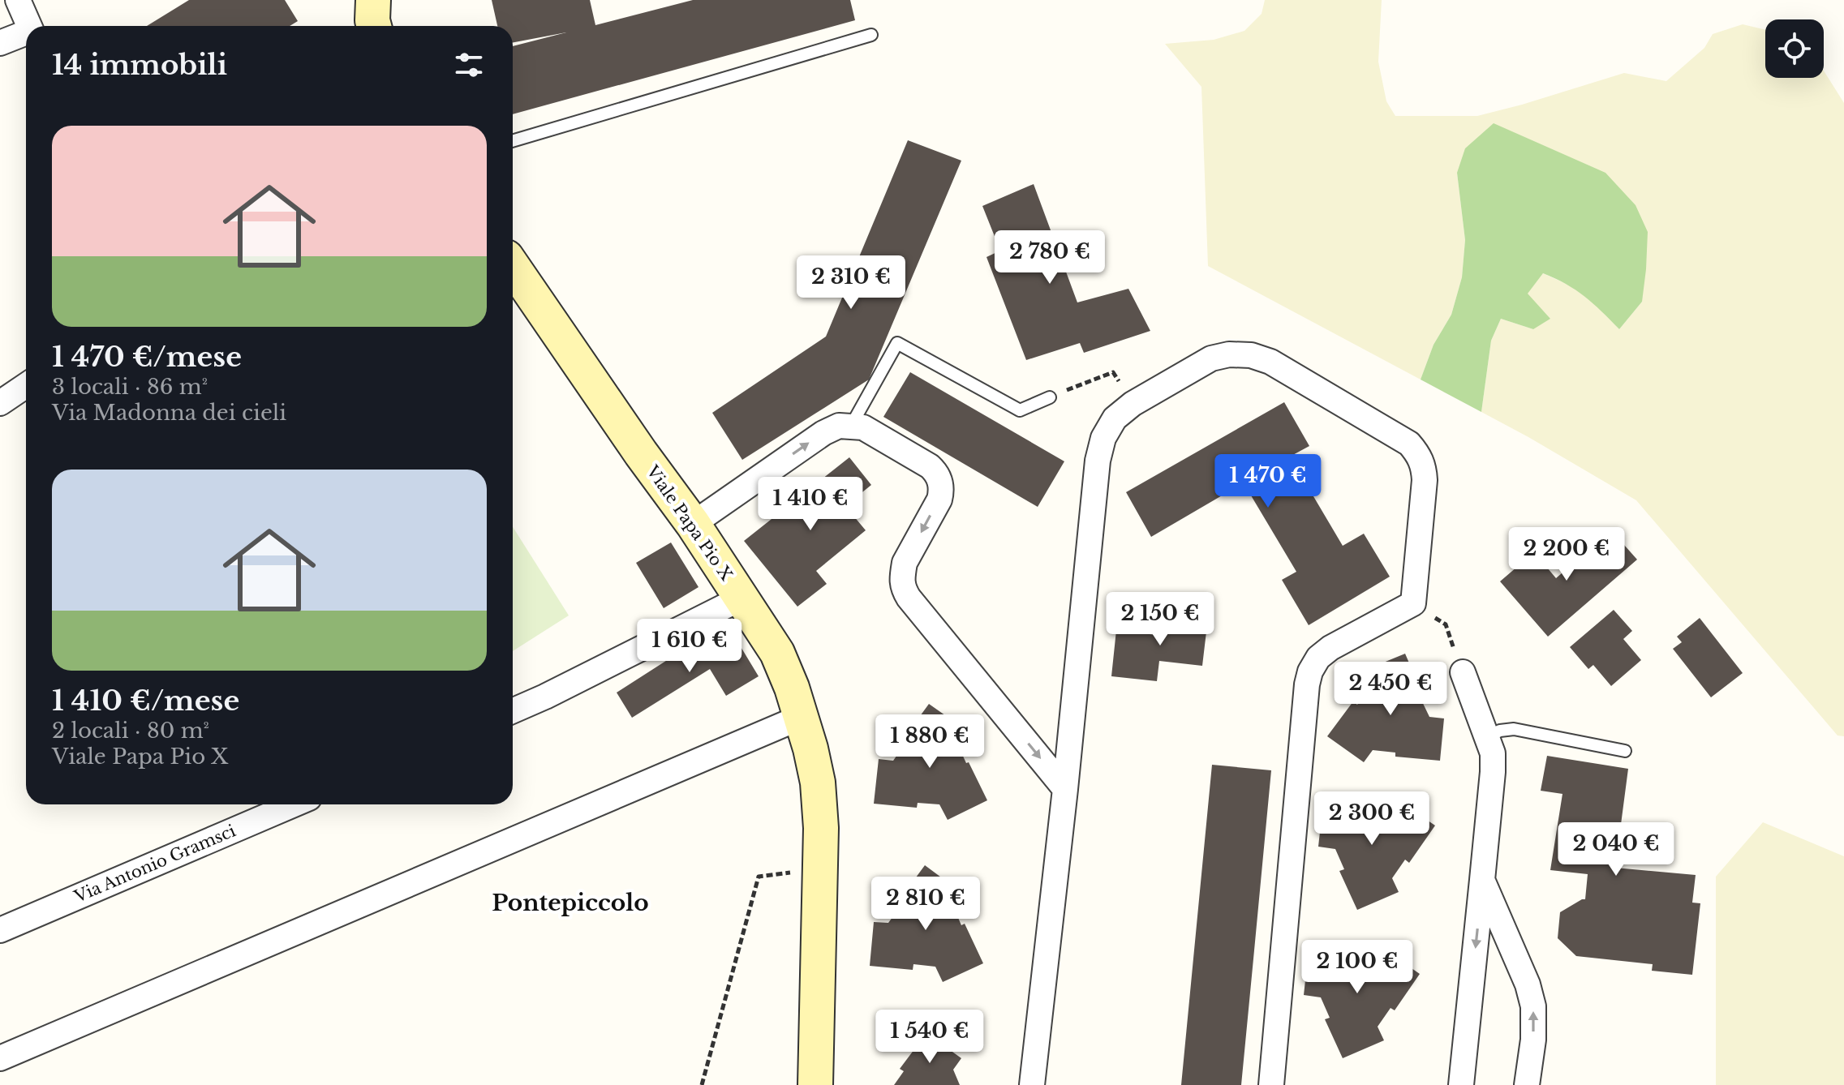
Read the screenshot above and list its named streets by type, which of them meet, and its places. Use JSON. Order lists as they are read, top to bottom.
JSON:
{
  "streets": {
    "street": ["Viale Papa Pio X", "Via Antonio Gramsci"]
  },
  "districts": ["Pontepiccolo"],
  "page": {
    "heading": "14 immobili",
    "list": [
      {
        "name": "1 470 €/mese",
        "note": "3 locali · 86 m² · Via Madonna dei cieli"
      },
      {
        "name": "1 410 €/mese",
        "note": "2 locali · 80 m² · Viale Papa Pio X"
      }
    ],
    "price": [
      "2 780 €",
      "2 310 €",
      "1 470 €",
      "1 410 €",
      "2 200 €",
      "2 150 €",
      "1 610 €",
      "2 450 €",
      "1 880 €",
      "2 300 €",
      "2 040 €",
      "2 810 €",
      "2 100 €",
      "1 540 €"
    ]
  }
}
